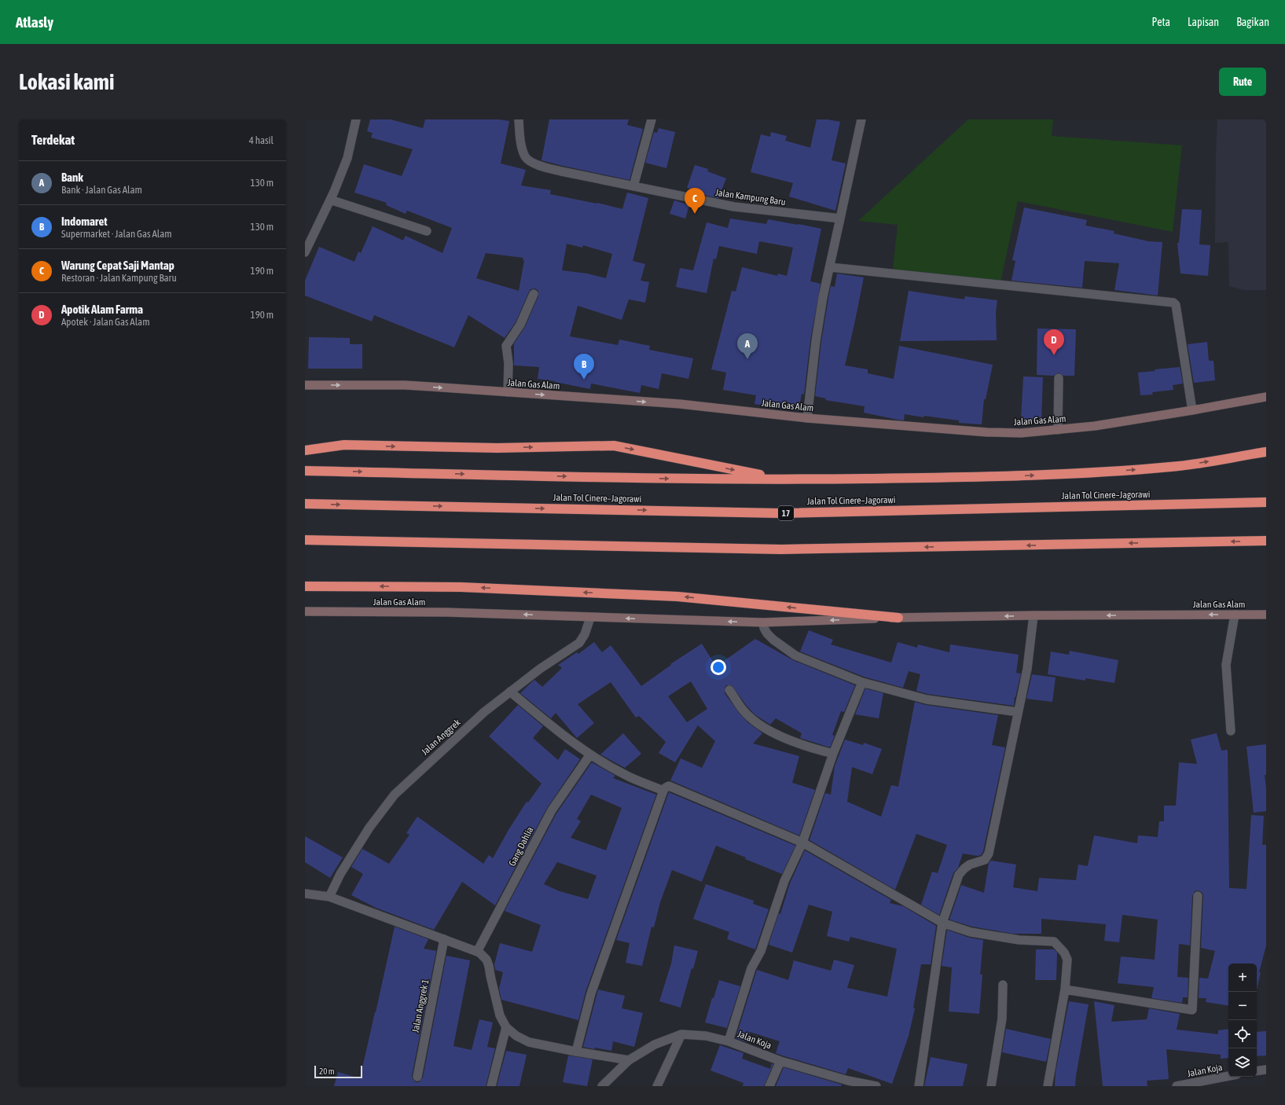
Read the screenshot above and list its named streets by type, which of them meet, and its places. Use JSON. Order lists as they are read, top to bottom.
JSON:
{
  "streets": {
    "highway": ["Jalan Tol Cinere–Jagorawi", "17"],
    "main road": ["Jalan Gas Alam"],
    "street": [
      "Jalan Kampung Baru",
      "Jalan Anggrek",
      "Gang Dahlia",
      "Jalan Anggrek 1",
      "Jalan Koja"
    ]
  },
  "crossings": [
    ["Jalan Gas Alam", "Jalan Anggrek"]
  ],
  "scale_bar": "20 m",
  "page": {
    "header": "Atlasly",
    "nav": ["Peta", "Lapisan", "Bagikan"],
    "buttons": "Rute",
    "title": "Lokasi kami",
    "heading": ["Terdekat", "4 hasil"],
    "list": [
      {
        "mark": "A",
        "name": "Bank",
        "note": "Bank · Jalan Gas Alam",
        "value": "130 m"
      },
      {
        "mark": "B",
        "name": "Indomaret",
        "note": "Supermarket · Jalan Gas Alam",
        "value": "130 m"
      },
      {
        "mark": "C",
        "name": "Warung Cepat Saji Mantap",
        "note": "Restoran · Jalan Kampung Baru",
        "value": "190 m"
      },
      {
        "mark": "D",
        "name": "Apotik Alam Farma",
        "note": "Apotek · Jalan Gas Alam",
        "value": "190 m"
      }
    ],
    "pins": [
      "C",
      "D",
      "A",
      "B"
    ],
    "map_buttons": ["+", "−"],
    "scale": "20 m"
  }
}
